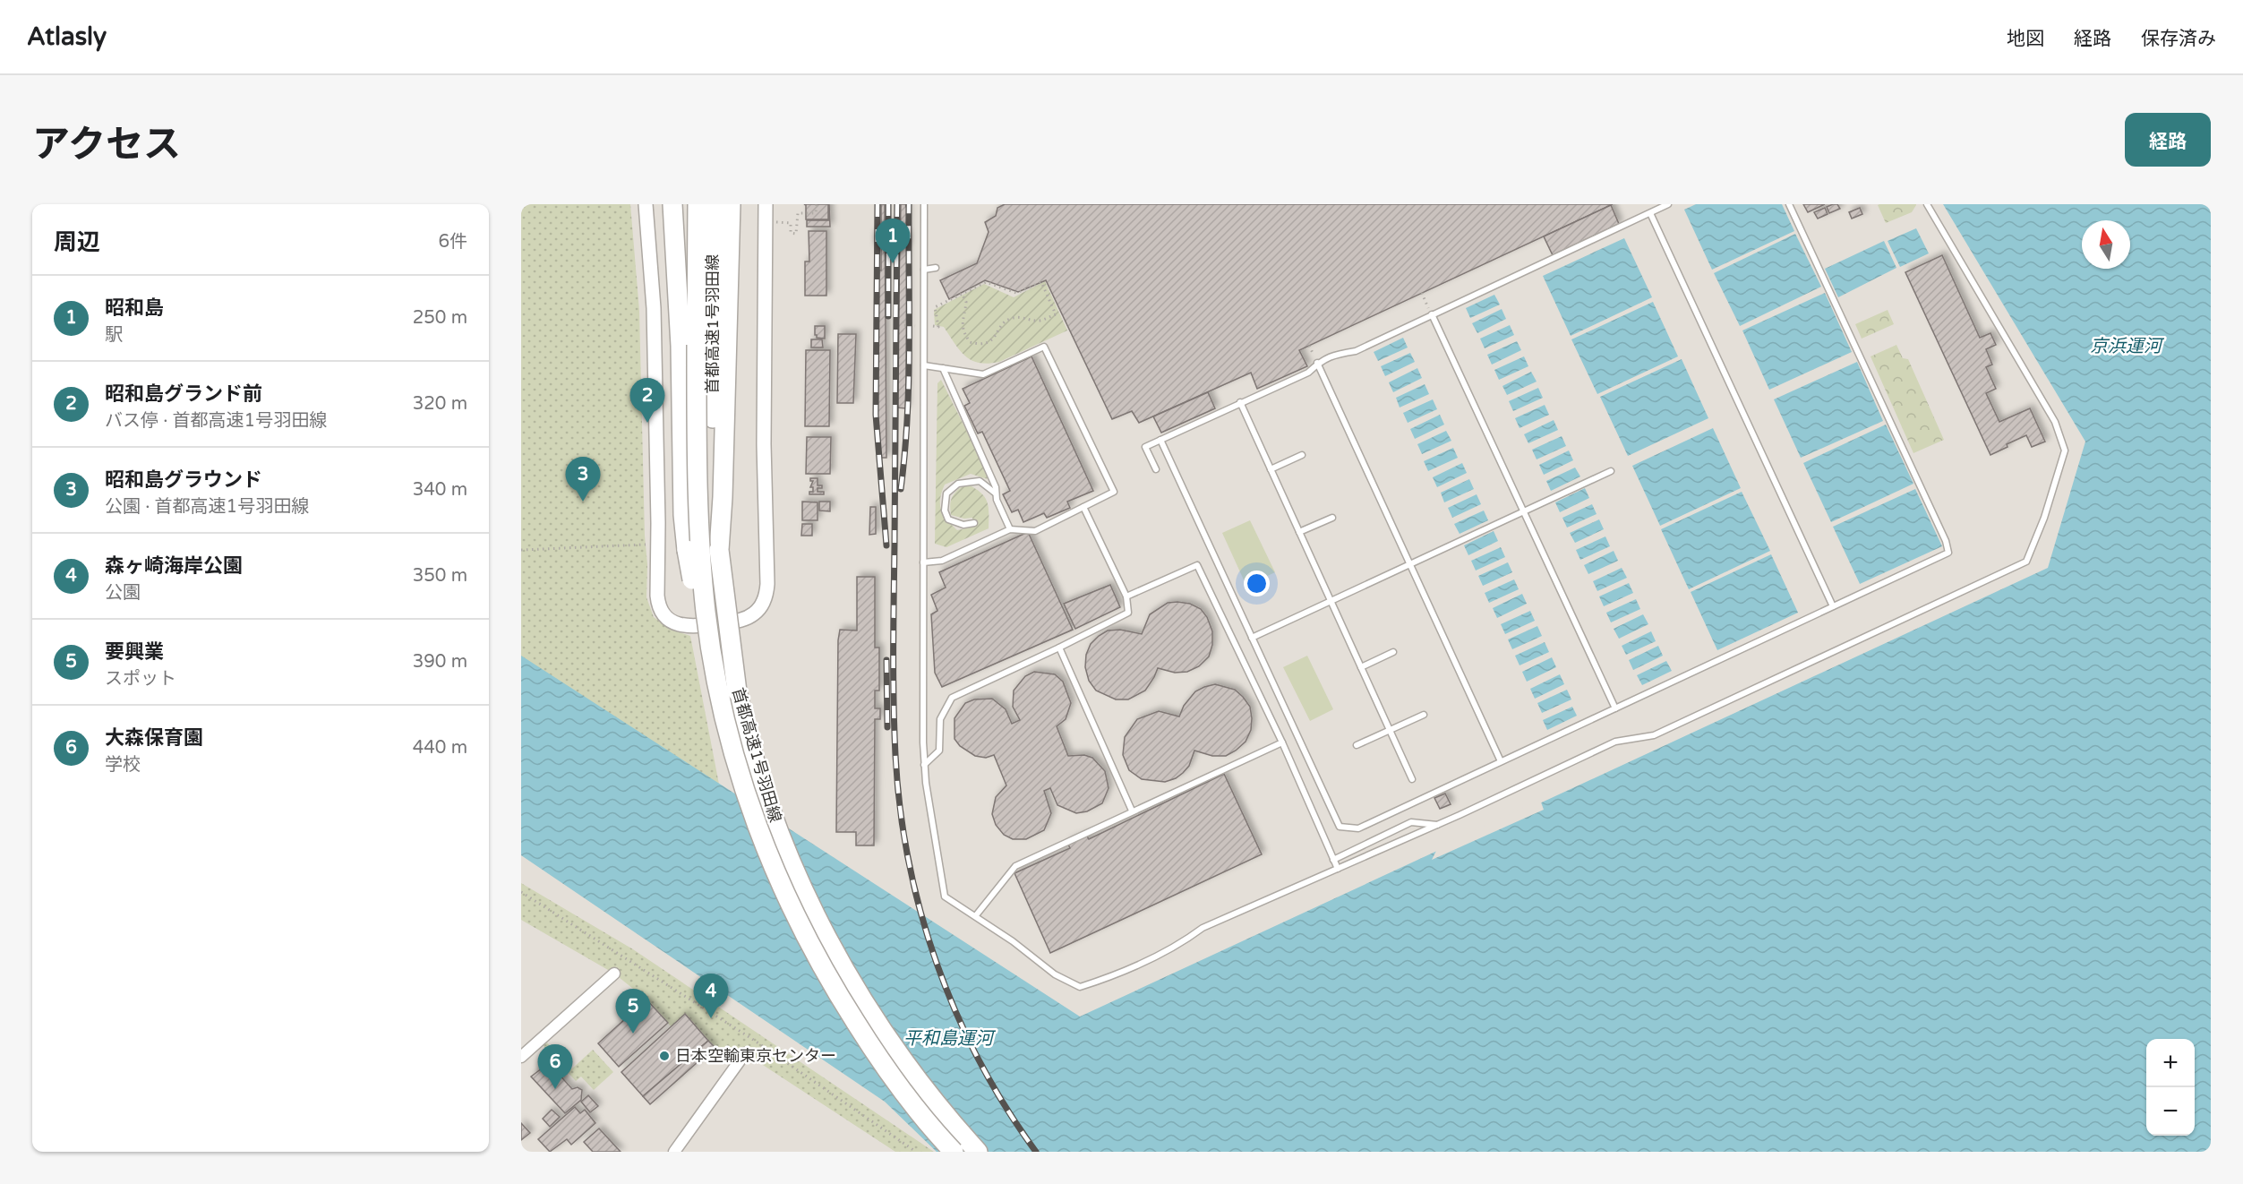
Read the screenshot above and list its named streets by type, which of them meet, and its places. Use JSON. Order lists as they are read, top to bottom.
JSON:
{
  "streets": {
    "highway": ["首都高速1号羽田線"]
  },
  "water": ["京浜運河", "平和島運河"],
  "places": ["日本空輸東京センター"],
  "north": "top",
  "page": {
    "header": "Atlasly",
    "nav": ["地図", "経路", "保存済み"],
    "title": "アクセス",
    "buttons": "経路",
    "heading": ["周辺", "6件"],
    "pins": [
      "1",
      "2",
      "3",
      "4",
      "5",
      "6"
    ],
    "list": [
      {
        "mark": "1",
        "name": "昭和島",
        "note": "駅",
        "value": "250 m"
      },
      {
        "mark": "2",
        "name": "昭和島グランド前",
        "note": "バス停 · 首都高速1号羽田線",
        "value": "320 m"
      },
      {
        "mark": "3",
        "name": "昭和島グラウンド",
        "note": "公園 · 首都高速1号羽田線",
        "value": "340 m"
      },
      {
        "mark": "4",
        "name": "森ヶ崎海岸公園",
        "note": "公園",
        "value": "350 m"
      },
      {
        "mark": "5",
        "name": "要興業",
        "note": "スポット",
        "value": "390 m"
      },
      {
        "mark": "6",
        "name": "大森保育園",
        "note": "学校",
        "value": "440 m"
      }
    ],
    "map_buttons": ["+", "−"]
  }
}
